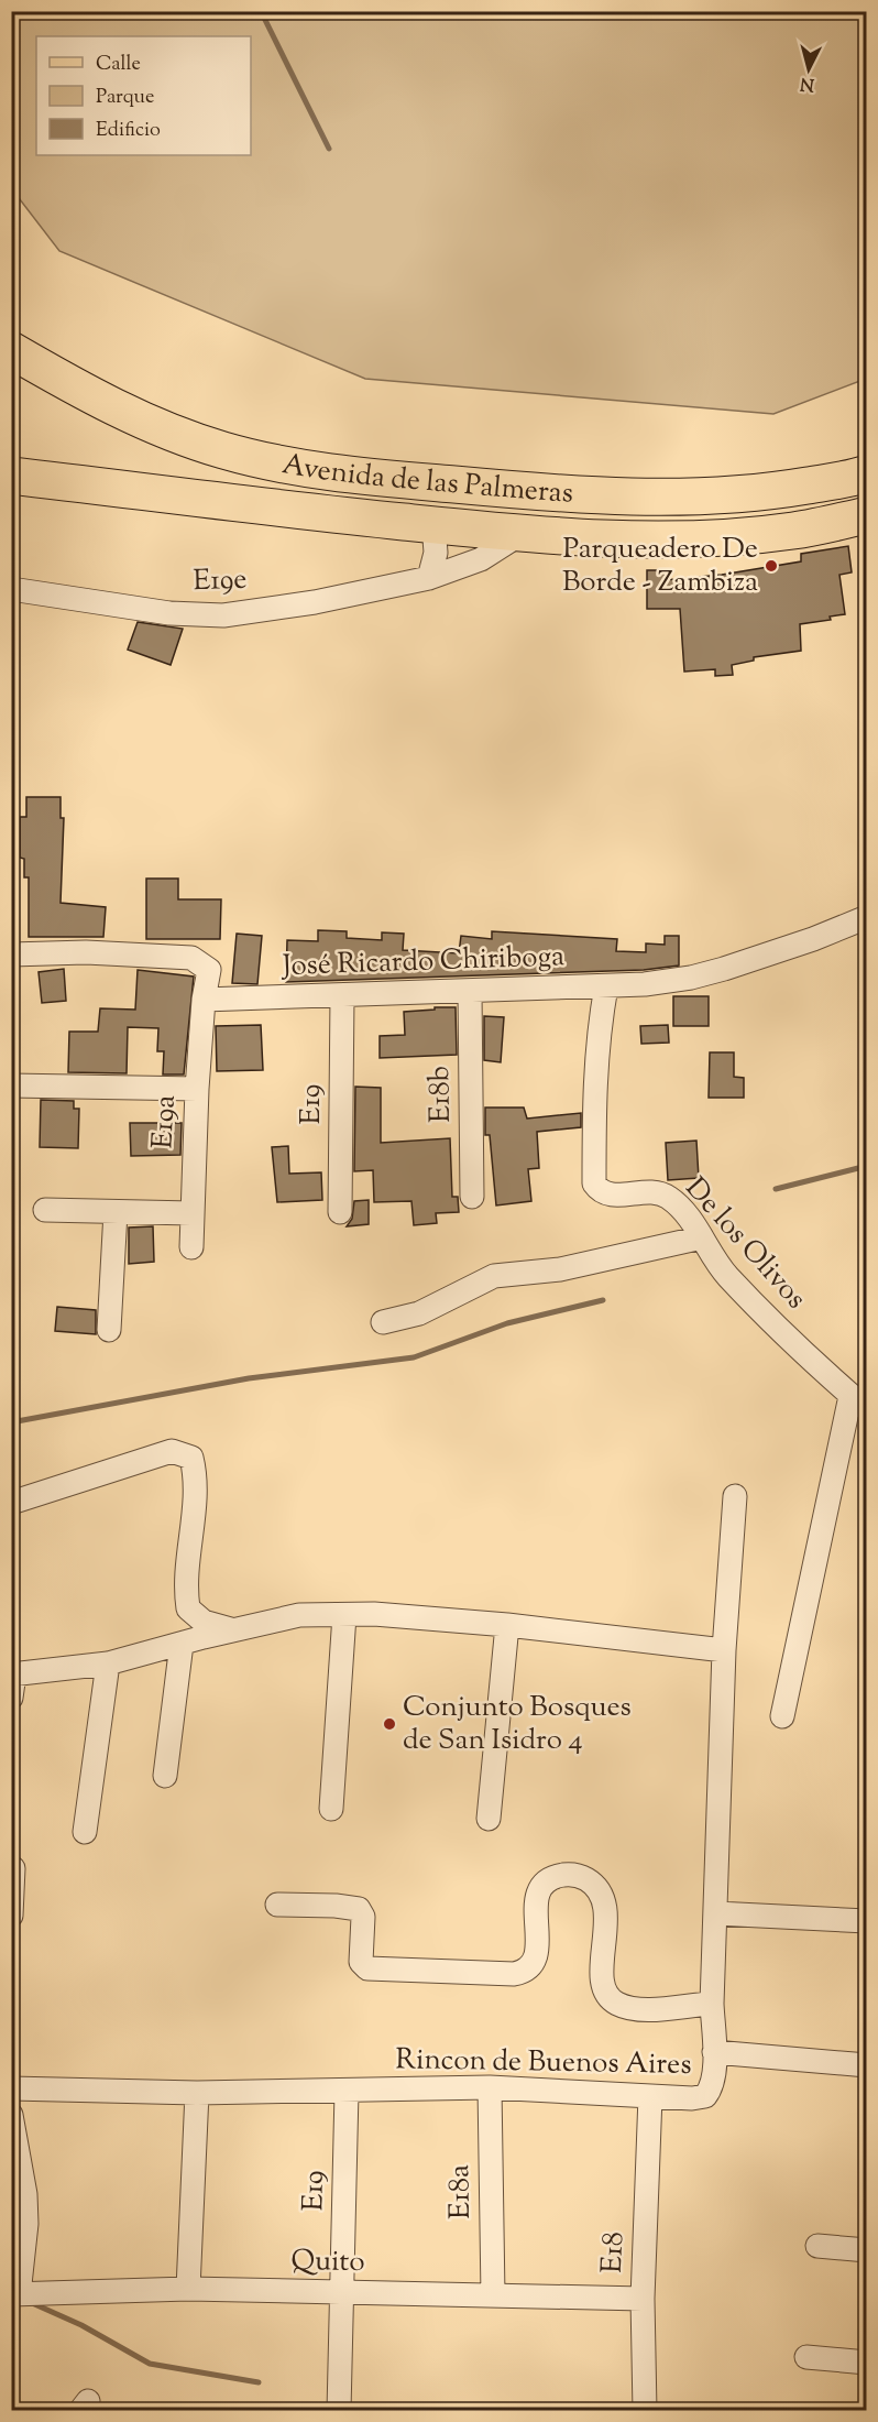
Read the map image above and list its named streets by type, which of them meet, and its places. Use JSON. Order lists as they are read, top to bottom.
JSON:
{
  "streets": {
    "main road": ["Avenida de las Palmeras"],
    "street": [
      "E19e",
      "José Ricardo Chiriboga",
      "E18b",
      "E19",
      "E19a",
      "De los Olivos",
      "Rincon de Buenos Aires",
      "E18a",
      "E18",
      "Quito"
    ]
  },
  "crossings": [
    ["Avenida de las Palmeras", "E19e"],
    ["José Ricardo Chiriboga", "E18b"],
    ["José Ricardo Chiriboga", "E19"],
    ["José Ricardo Chiriboga", "E19a"],
    ["José Ricardo Chiriboga", "De los Olivos"],
    ["E19", "Rincon de Buenos Aires"],
    ["E19", "Quito"],
    ["Rincon de Buenos Aires", "E18a"],
    ["Rincon de Buenos Aires", "E18"],
    ["E18a", "Quito"],
    ["E18", "Quito"]
  ],
  "places": ["Parqueadero De Borde - Zambiza", "Conjunto Bosques de San Isidro 4"],
  "legend": ["Calle", "Parque", "Edificio"],
  "north": "bottom"
}
